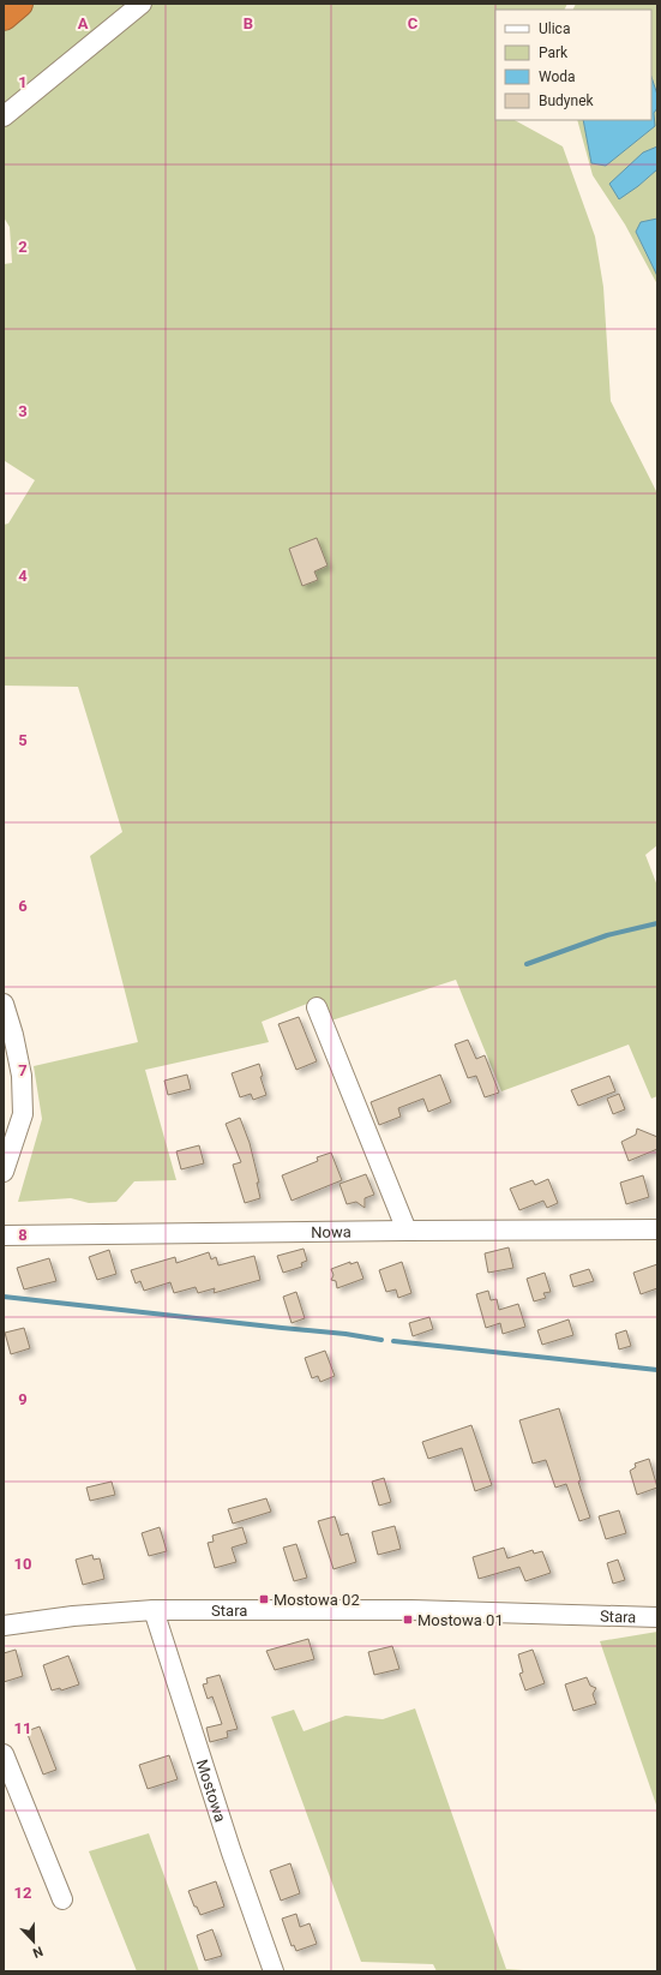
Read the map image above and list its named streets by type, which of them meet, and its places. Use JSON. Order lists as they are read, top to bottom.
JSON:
{
  "streets": {
    "street": ["Nowa", "Stara", "Mostowa"]
  },
  "crossings": [
    ["Stara", "Mostowa"]
  ],
  "places": {
    "transit": ["Mostowa 02", "Mostowa 01"]
  },
  "legend": [
    "Ulica",
    "Park",
    "Woda",
    "Budynek"
  ],
  "north": "bottom",
  "grid": {
    "columns": ["A", "B", "C"],
    "rows": [
      "1",
      "2",
      "3",
      "4",
      "5",
      "6",
      "7",
      "8",
      "9",
      "10",
      "11",
      "12"
    ]
  }
}
